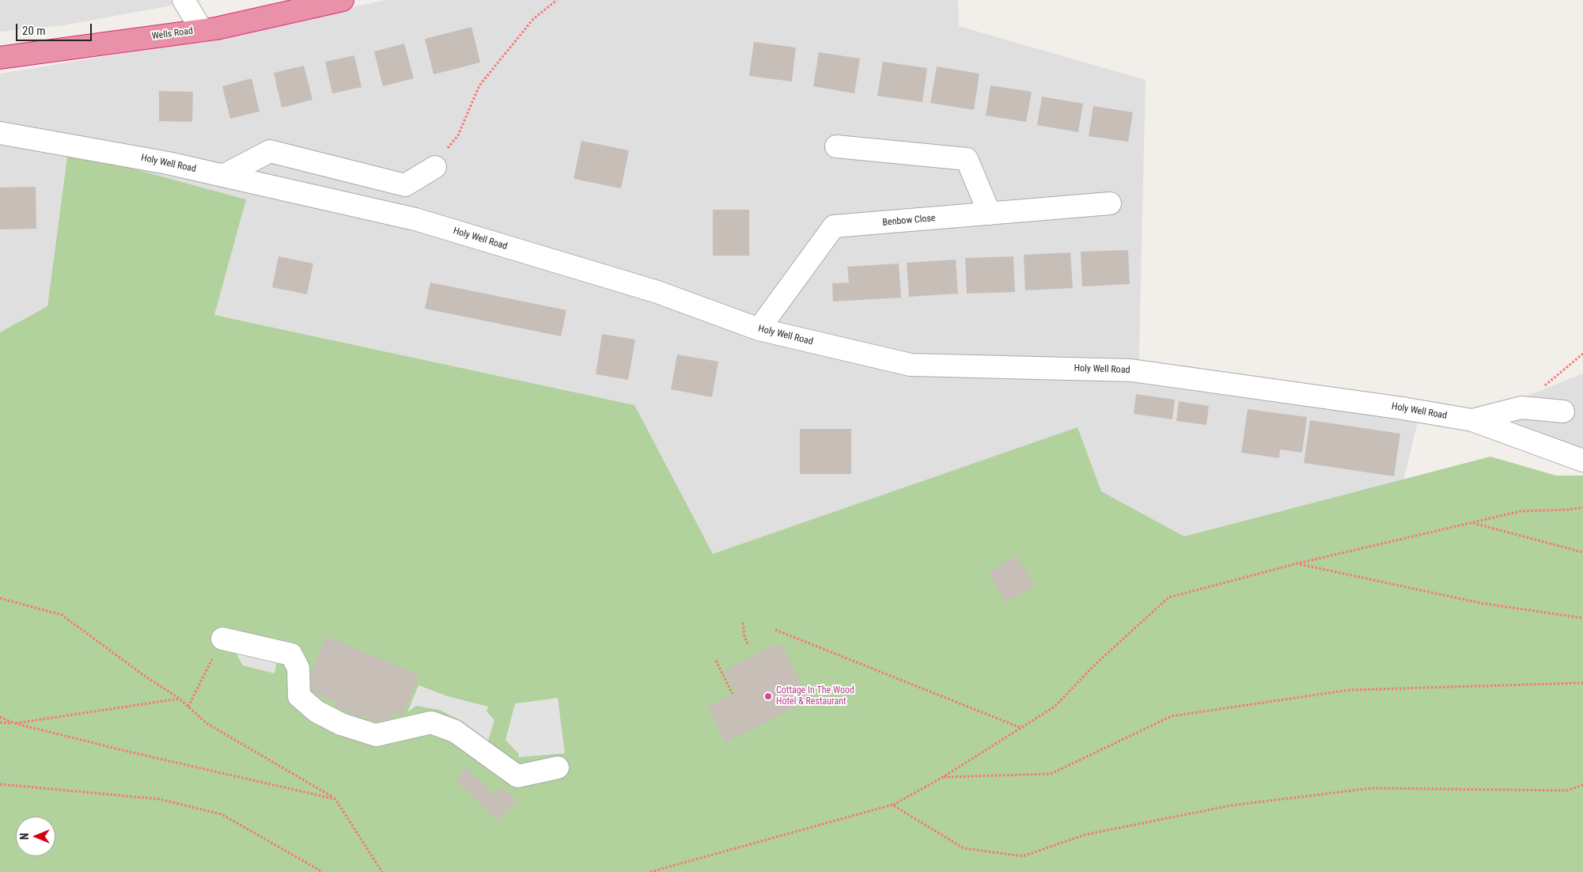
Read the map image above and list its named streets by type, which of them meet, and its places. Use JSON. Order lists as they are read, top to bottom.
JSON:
{
  "streets": {
    "highway": ["Wells Road"],
    "street": ["Holy Well Road", "Benbow Close"]
  },
  "crossings": [
    ["Holy Well Road", "Benbow Close"]
  ],
  "places": ["Cottage In The Wood Hotel & Restaurant"],
  "scale_bar": "20 m",
  "north": "left"
}
